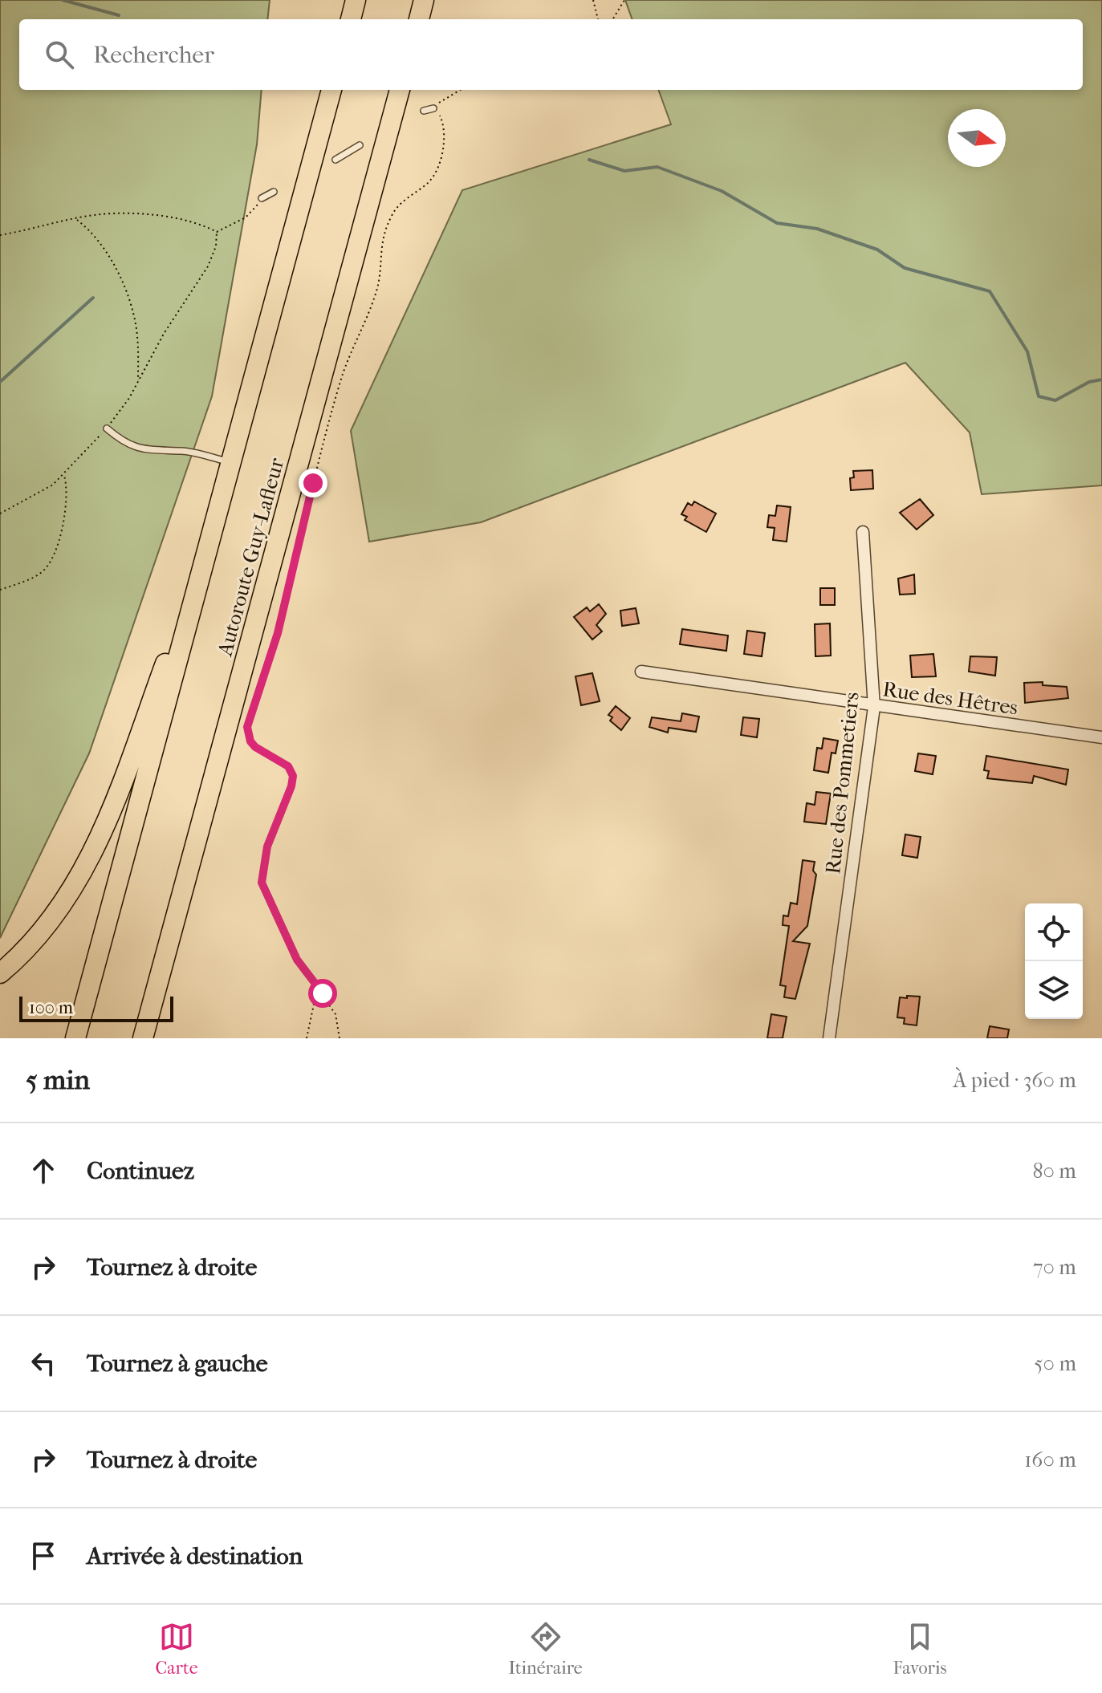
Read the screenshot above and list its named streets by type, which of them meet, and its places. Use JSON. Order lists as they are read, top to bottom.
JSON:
{
  "streets": {
    "highway": ["Autoroute Guy-Lafleur"],
    "street": ["Rue des Hêtres", "Rue des Pommetiers"]
  },
  "crossings": [
    ["Rue des Hêtres", "Rue des Pommetiers"]
  ],
  "scale_bar": "100 m",
  "north": "right",
  "page": {
    "search": "Rechercher",
    "scale": "100 m",
    "heading": ["5 min", "À pied · 360 m"],
    "list": [
      ["Continuez", "80 m"],
      ["Tournez à droite", "70 m"],
      ["Tournez à gauche", "50 m"],
      ["Tournez à droite", "160 m"],
      "Arrivée à destination"
    ],
    "nav": ["Carte", "Itinéraire", "Favoris"]
  }
}
